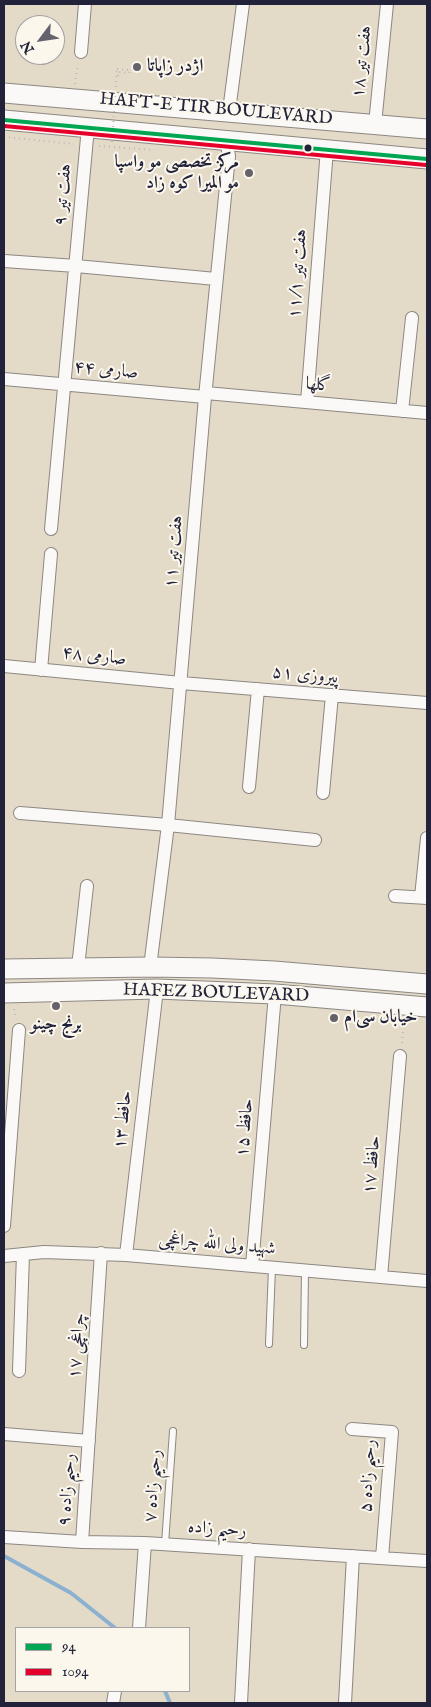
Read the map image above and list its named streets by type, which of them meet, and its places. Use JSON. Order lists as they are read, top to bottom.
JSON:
{
  "streets": {
    "main road": ["HAFT-E TIR BOULEVARD", "HAFEZ BOULEVARD"],
    "street": [
      "هفت تیر ۱۸",
      "هفت تیر ۹",
      "هفت تیر ۱۱/۱",
      "صارمی ۴۴",
      "گلها",
      "هفت تیر ۱۱",
      "صارمی ۴۸",
      "پیروزی ۵۱",
      "حافط ۱۳",
      "حافظ ۱۵",
      "حافظ ۱۷",
      "شهید ولی الله چراغچی",
      "چراغچی ۱۷",
      "رحیم زاده ۵",
      "رحیم زاده ۹",
      "رحیم زاده"
    ],
    "lane": ["رحیم زاده ۷"]
  },
  "crossings": [
    ["هفت تیر ۱۸", "HAFT-E TIR BOULEVARD"],
    ["HAFT-E TIR BOULEVARD", "هفت تیر ۹"],
    ["HAFT-E TIR BOULEVARD", "هفت تیر ۱۱/۱"],
    ["HAFT-E TIR BOULEVARD", "هفت تیر ۱۱"],
    ["هفت تیر ۱۱/۱", "گلها"],
    ["صارمی ۴۴", "گلها"],
    ["صارمی ۴۴", "هفت تیر ۱۱"],
    ["گلها", "هفت تیر ۱۱"],
    ["هفت تیر ۱۱", "صارمی ۴۸"],
    ["هفت تیر ۱۱", "پیروزی ۵۱"],
    ["هفت تیر ۱۱", "HAFEZ BOULEVARD"],
    ["صارمی ۴۸", "پیروزی ۵۱"],
    ["HAFEZ BOULEVARD", "حافط ۱۳"],
    ["HAFEZ BOULEVARD", "حافظ ۱۵"],
    ["حافط ۱۳", "شهید ولی الله چراغچی"],
    ["حافظ ۱۵", "شهید ولی الله چراغچی"],
    ["حافظ ۱۷", "شهید ولی الله چراغچی"],
    ["شهید ولی الله چراغچی", "چراغچی ۱۷"],
    ["چراغچی ۱۷", "رحیم زاده ۹"],
    ["رحیم زاده ۵", "رحیم زاده"],
    ["رحیم زاده ۷", "رحیم زاده"],
    ["رحیم زاده ۹", "رحیم زاده"]
  ],
  "places": [
    "اژدر زاپاتا",
    "مرکز تخصصی مو واسپا مو المیرا کوه زاد",
    "برنج چینو",
    "خیابان سی‌ام"
  ],
  "lines": ["transit line 94", "transit line 1094"],
  "legend": ["94", "1094"],
  "north": "bottom left"
}
